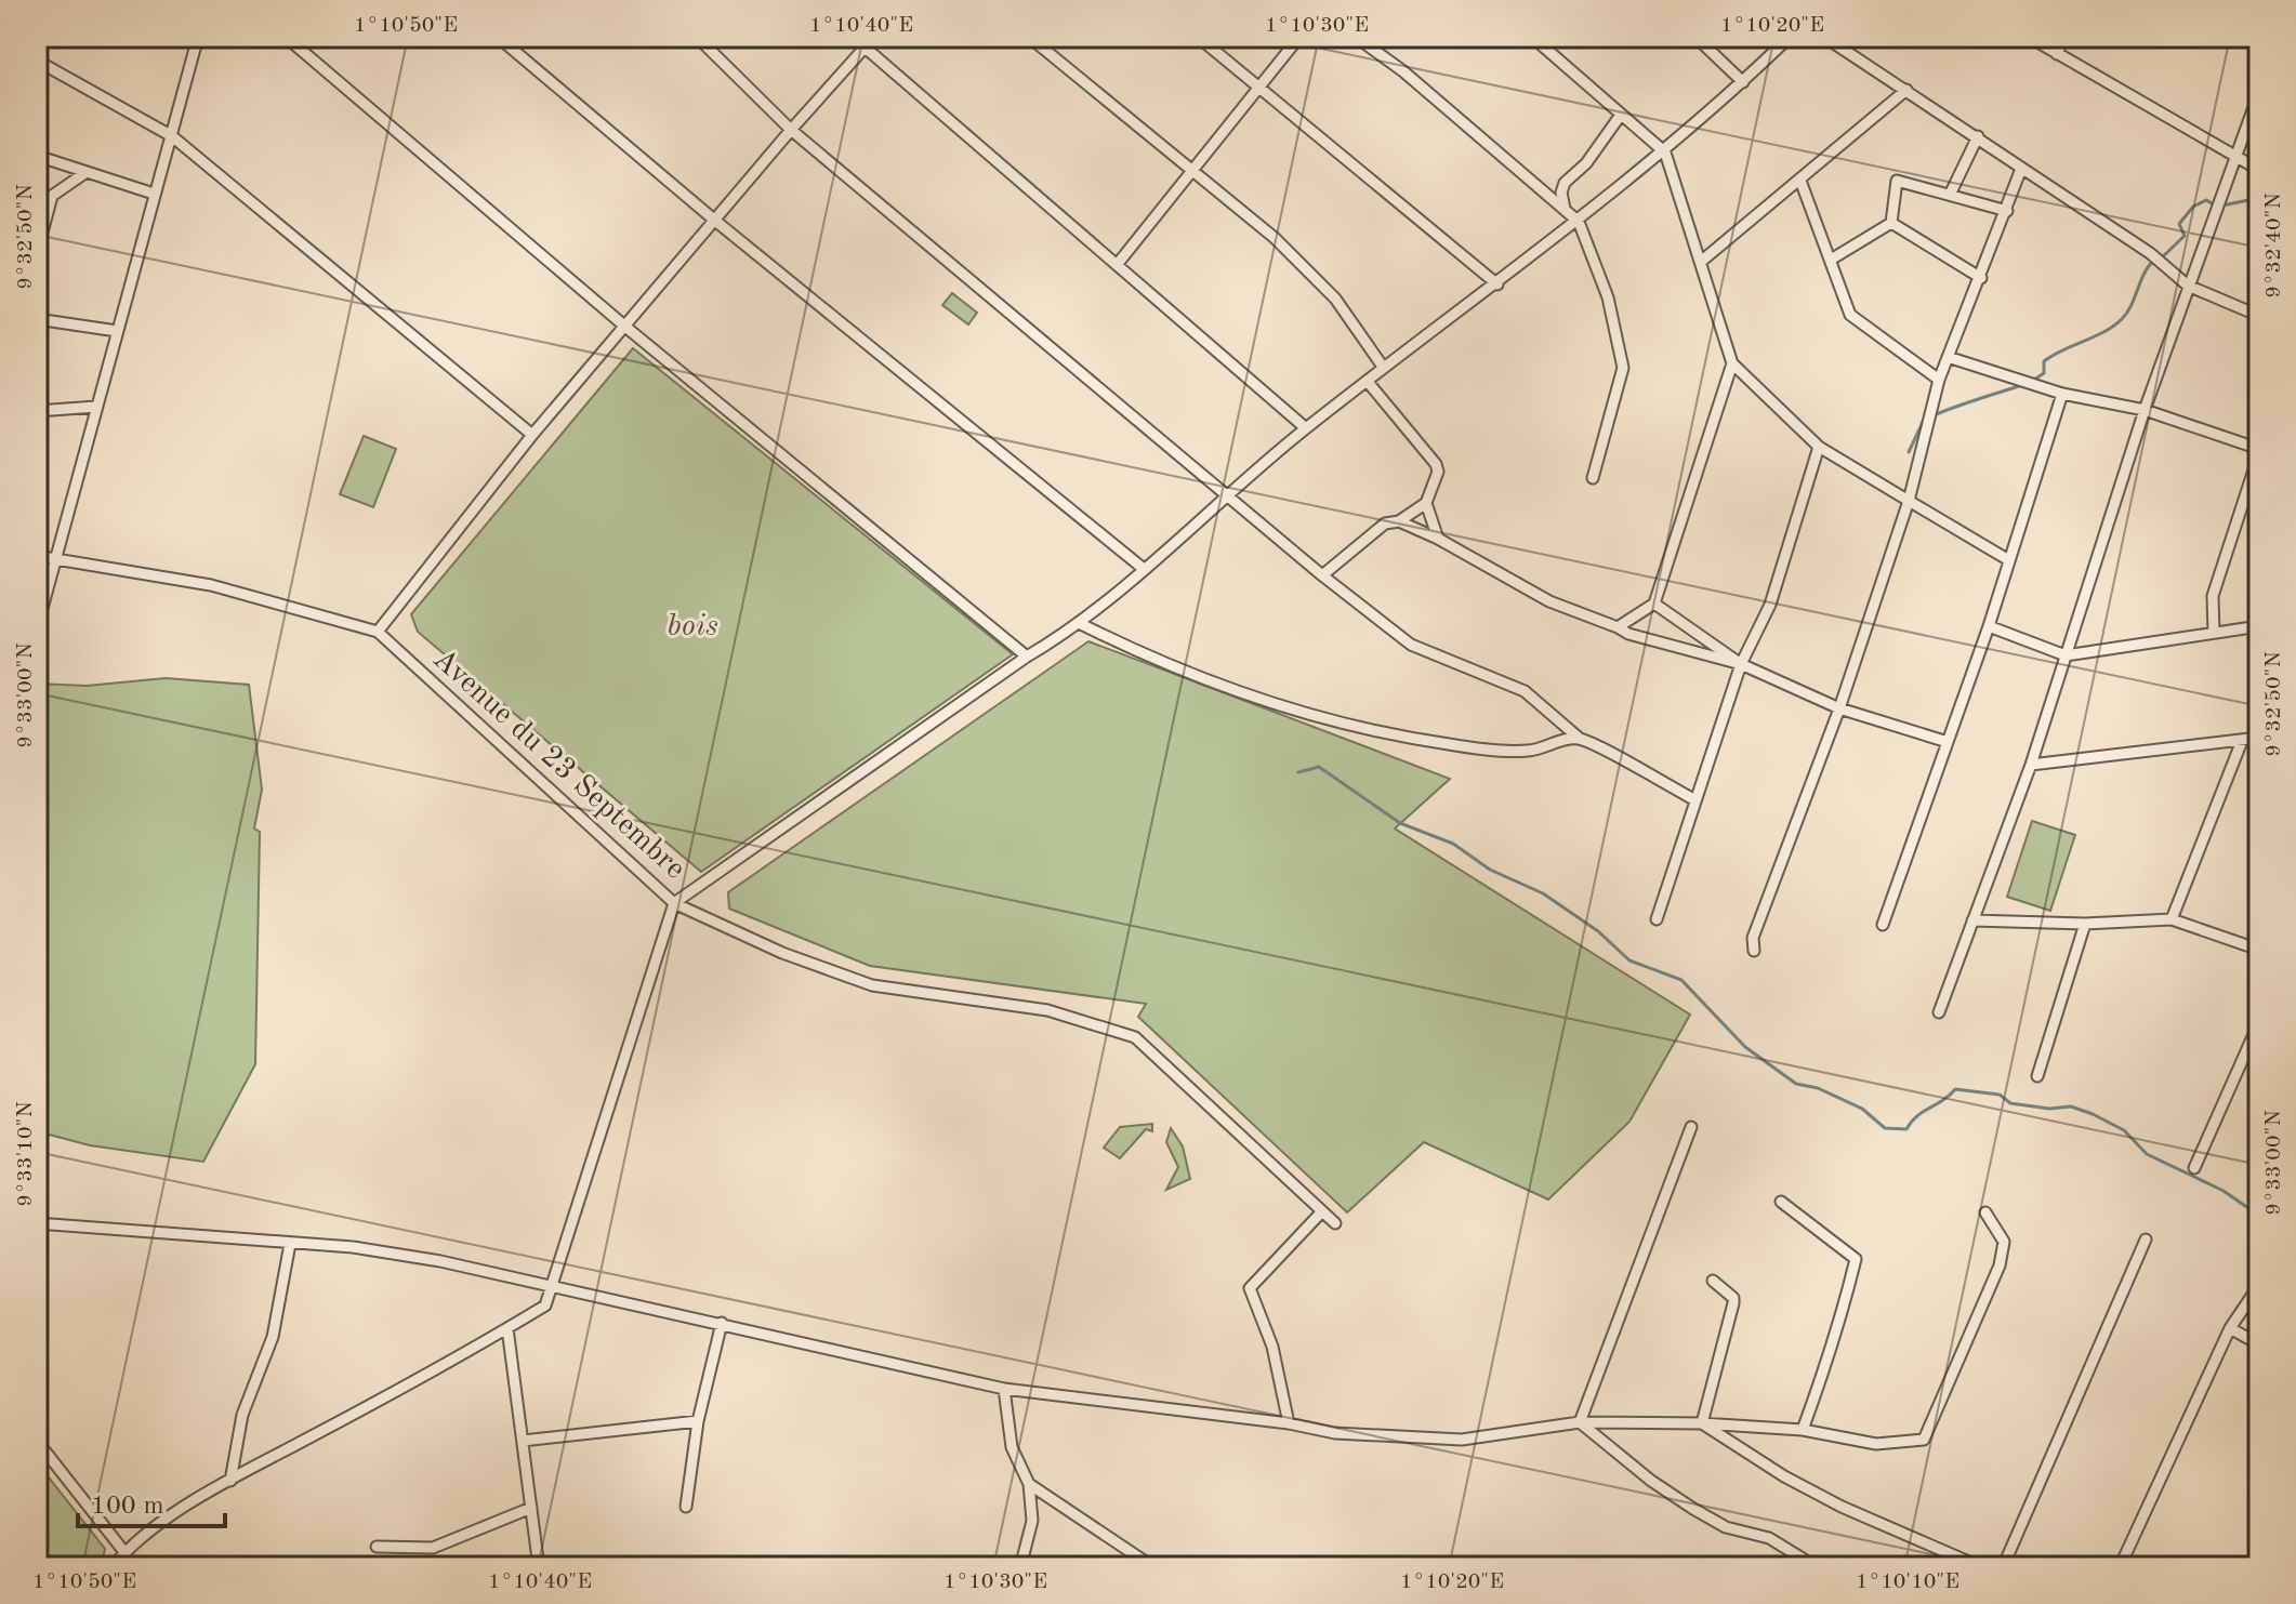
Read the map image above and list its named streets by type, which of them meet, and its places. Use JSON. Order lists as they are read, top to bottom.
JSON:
{
  "streets": {
    "street": ["Avenue du 23 Septembre"]
  },
  "parks": ["bois"],
  "scale_bar": "100 m",
  "coordinates": [
    "1°10'50\"E",
    "1°10'40\"E",
    "1°10'30\"E",
    "1°10'20\"E",
    "9°32'50\"N",
    "9°32'40\"N",
    "9°33'00\"N",
    "9°33'10\"N",
    "1°10'10\"E"
  ]
}
